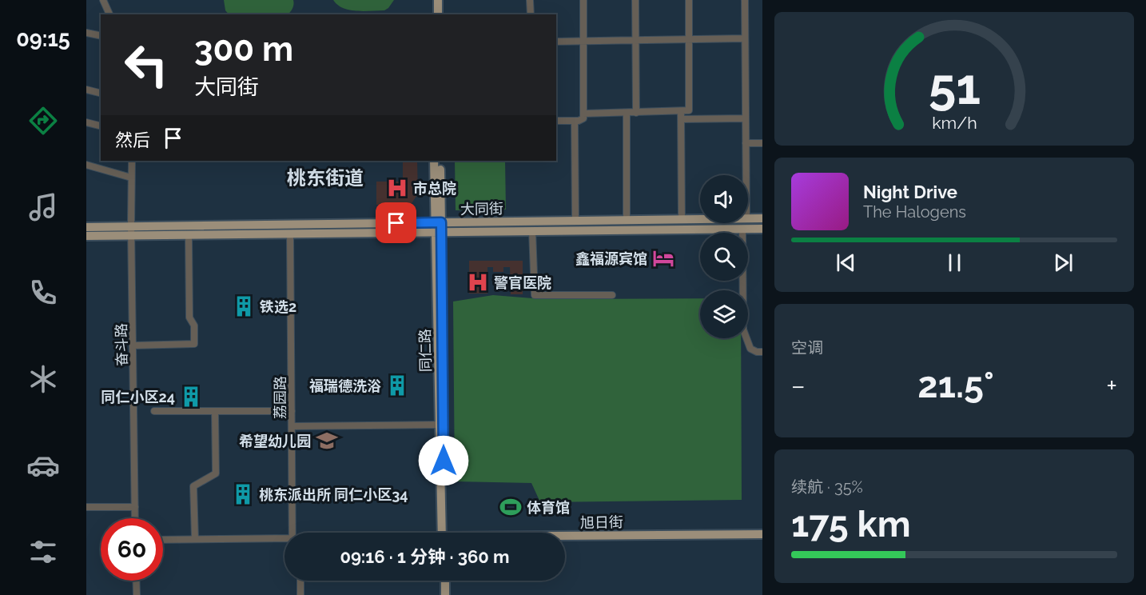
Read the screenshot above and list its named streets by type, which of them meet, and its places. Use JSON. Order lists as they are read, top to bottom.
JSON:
{
  "streets": {
    "main road": ["大同街", "同仁路", "旭日街"],
    "street": ["奋斗路", "荔园路"]
  },
  "crossings": [
    ["大同街", "奋斗路"],
    ["大同街", "同仁路"],
    ["大同街", "荔园路"]
  ],
  "districts": ["桃东街道"],
  "places": {
    "hospital": ["市总院", "警官医院"],
    "hotel": ["鑫福源宾馆"],
    "building": [
      "铁选2",
      "福瑞德洗浴",
      "同仁小区24",
      "桃东派出所 同仁小区34"
    ],
    "school or university": ["希望幼儿园"],
    "sports": ["体育馆"]
  },
  "page": {
    "tabs": "09:15",
    "turn": ["300 m", "大同街"],
    "then": "然后",
    "song": ["Night Drive", "The Halogens"],
    "tile": [
      "空调",
      ["续航 · 35%", "175 km"]
    ],
    "heat": ["−", "21.5°", "+"],
    "limit": "60",
    "trip": "09:16 · 1 分钟 · 360 m",
    "gauge": ["51", "km/h"]
  }
}
